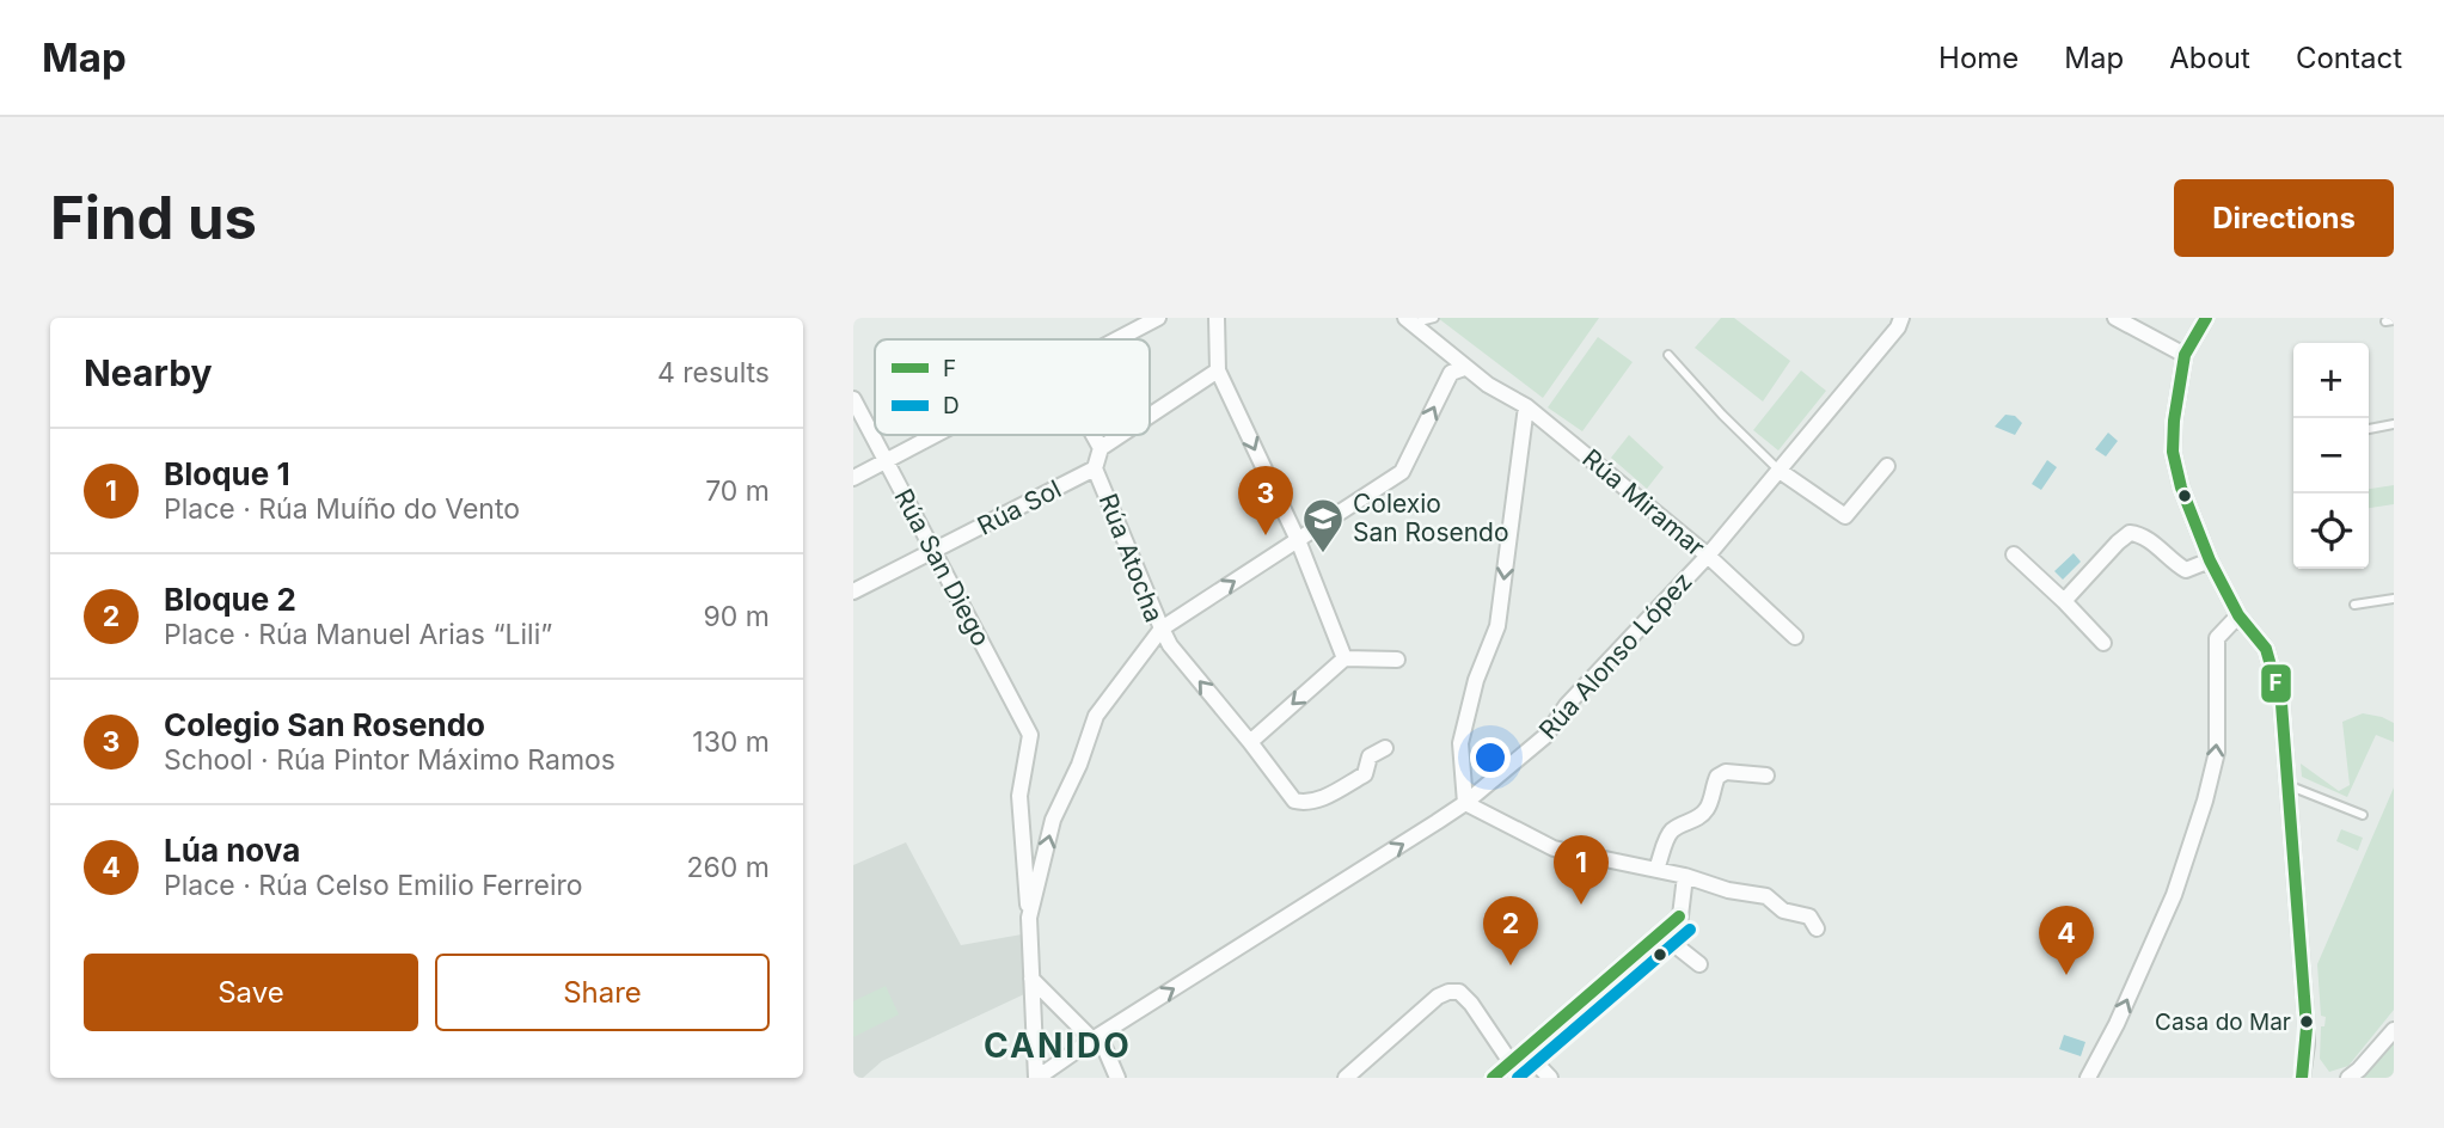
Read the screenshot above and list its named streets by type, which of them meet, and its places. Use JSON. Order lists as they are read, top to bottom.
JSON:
{
  "streets": {
    "street": [
      "Rúa Miramar",
      "Rúa Sol",
      "Rúa Atocha",
      "Rúa San Diego",
      "Rúa Alonso López"
    ]
  },
  "crossings": [
    ["Rúa Miramar", "Rúa Alonso López"],
    ["Rúa Sol", "Rúa Atocha"],
    ["Rúa Sol", "Rúa San Diego"],
    ["Rúa Atocha", "Rúa San Diego"],
    ["Rúa Atocha", "Rúa Alonso López"]
  ],
  "one_way": ["Rúa Atocha", "Rúa Alonso López"],
  "districts": ["CANIDO"],
  "places": {
    "school or university": ["Colexio San Rosendo"],
    "other": ["Casa do Mar"]
  },
  "lines": ["transit line F", "transit line D"],
  "legend": ["F", "D"],
  "page": {
    "header": "Map",
    "nav": [
      "Home",
      "Map",
      "About",
      "Contact"
    ],
    "buttons": [
      "Directions",
      ["Save", "Share"]
    ],
    "title": "Find us",
    "heading": ["Nearby", "4 results"],
    "map_buttons": ["+", "−"],
    "list": [
      {
        "mark": "1",
        "name": "Bloque 1",
        "note": "Place · Rúa Muíño do Vento",
        "value": "70 m"
      },
      {
        "mark": "2",
        "name": "Bloque 2",
        "note": "Place · Rúa Manuel Arias “Lili”",
        "value": "90 m"
      },
      {
        "mark": "3",
        "name": "Colegio San Rosendo",
        "note": "School · Rúa Pintor Máximo Ramos",
        "value": "130 m"
      },
      {
        "mark": "4",
        "name": "Lúa nova",
        "note": "Place · Rúa Celso Emilio Ferreiro",
        "value": "260 m"
      }
    ],
    "pins": [
      "3",
      "1",
      "2",
      "4"
    ]
  }
}
